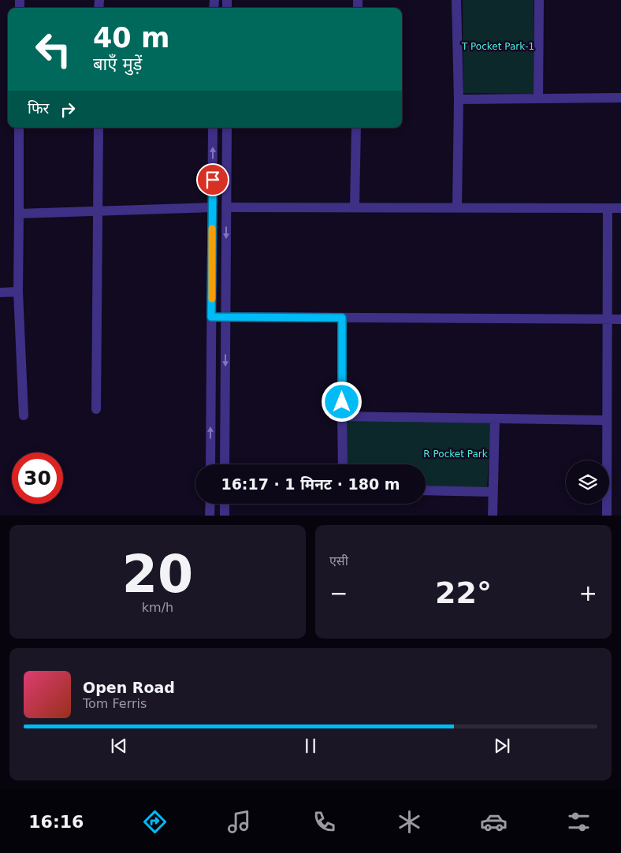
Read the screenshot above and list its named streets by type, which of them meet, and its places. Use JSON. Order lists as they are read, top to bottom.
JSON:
{
  "parks": ["T Pocket Park-1", "R Pocket Park"],
  "page": {
    "turn": ["40 m", "बाएँ मुड़ें"],
    "then": "फिर",
    "limit": "30",
    "trip": "16:17 · 1 मिनट · 180 m",
    "tile": [
      ["20", "km/h"],
      "एसी"
    ],
    "heat": ["−", "22°", "+"],
    "song": ["Open Road", "Tom Ferris"],
    "tabs": "16:16"
  }
}
